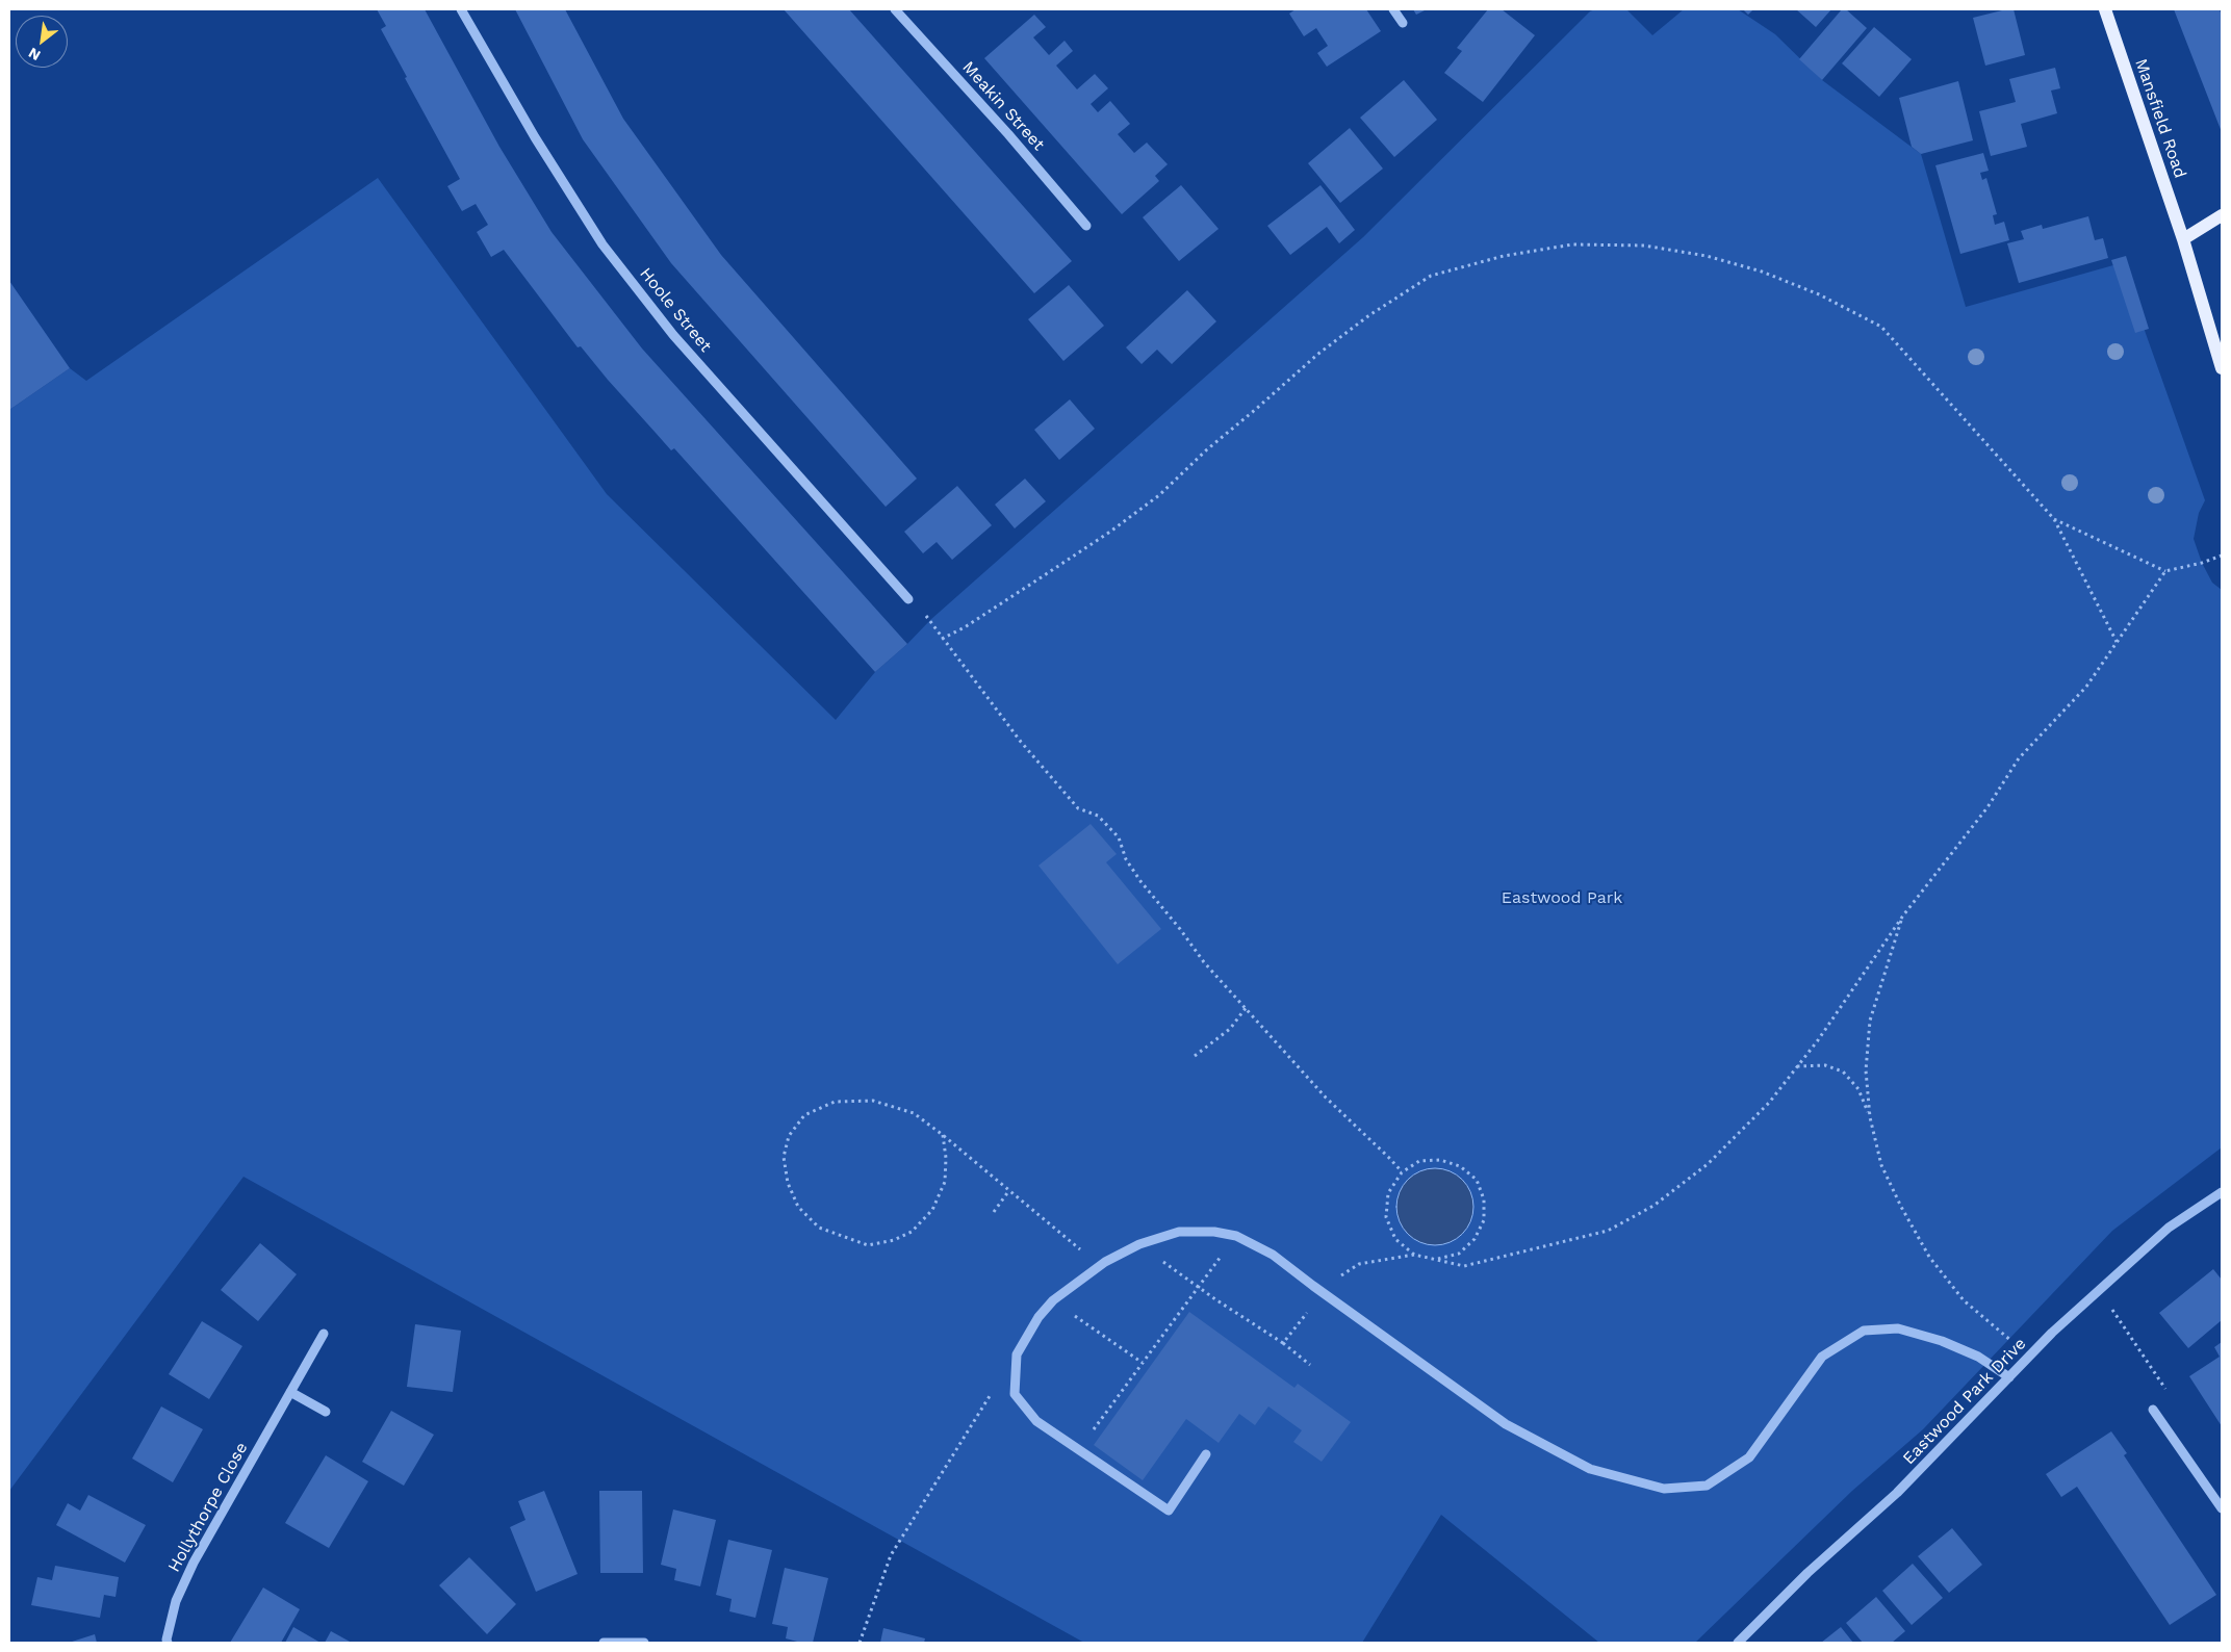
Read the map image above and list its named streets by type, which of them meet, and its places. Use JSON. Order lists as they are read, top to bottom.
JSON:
{
  "streets": {
    "main road": ["Mansfield Road"],
    "street": [
      "Meakin Street",
      "Hoole Street",
      "Eastwood Park Drive",
      "Hollythorpe Close"
    ]
  },
  "parks": ["Eastwood Park"],
  "north": "bottom left"
}
